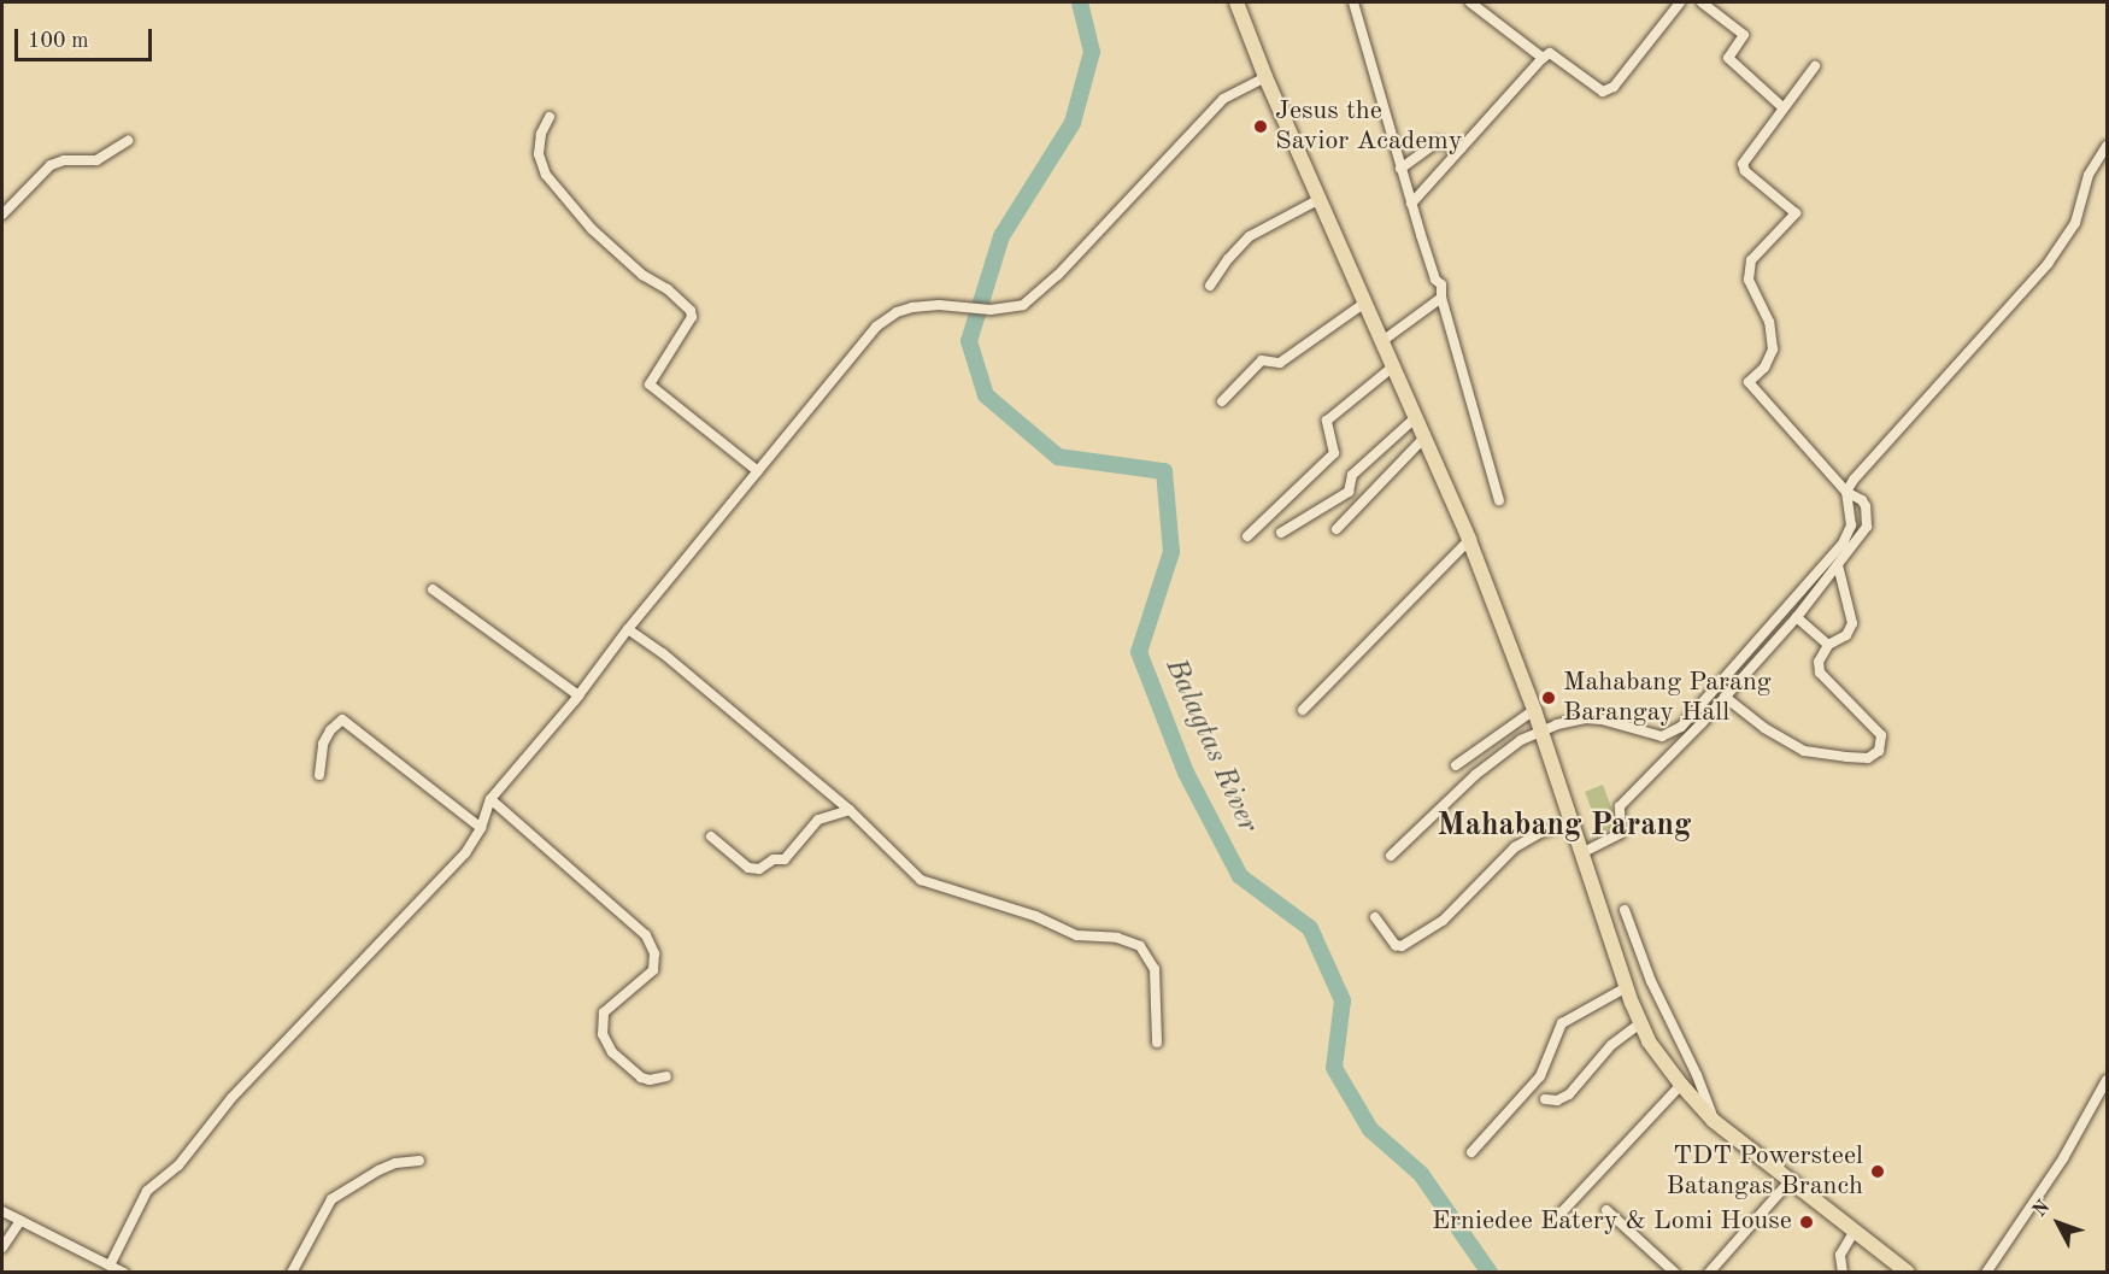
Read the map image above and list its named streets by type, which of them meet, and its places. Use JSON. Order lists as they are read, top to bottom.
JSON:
{
  "districts": ["Mahabang Parang"],
  "water": ["Balagtas River"],
  "places": [
    "Jesus the Savior Academy",
    "Mahabang Parang Barangay Hall",
    "TDT Powersteel Batangas Branch",
    "Erniedee Eatery & Lomi House"
  ],
  "scale_bar": "100 m",
  "north": "top left"
}
